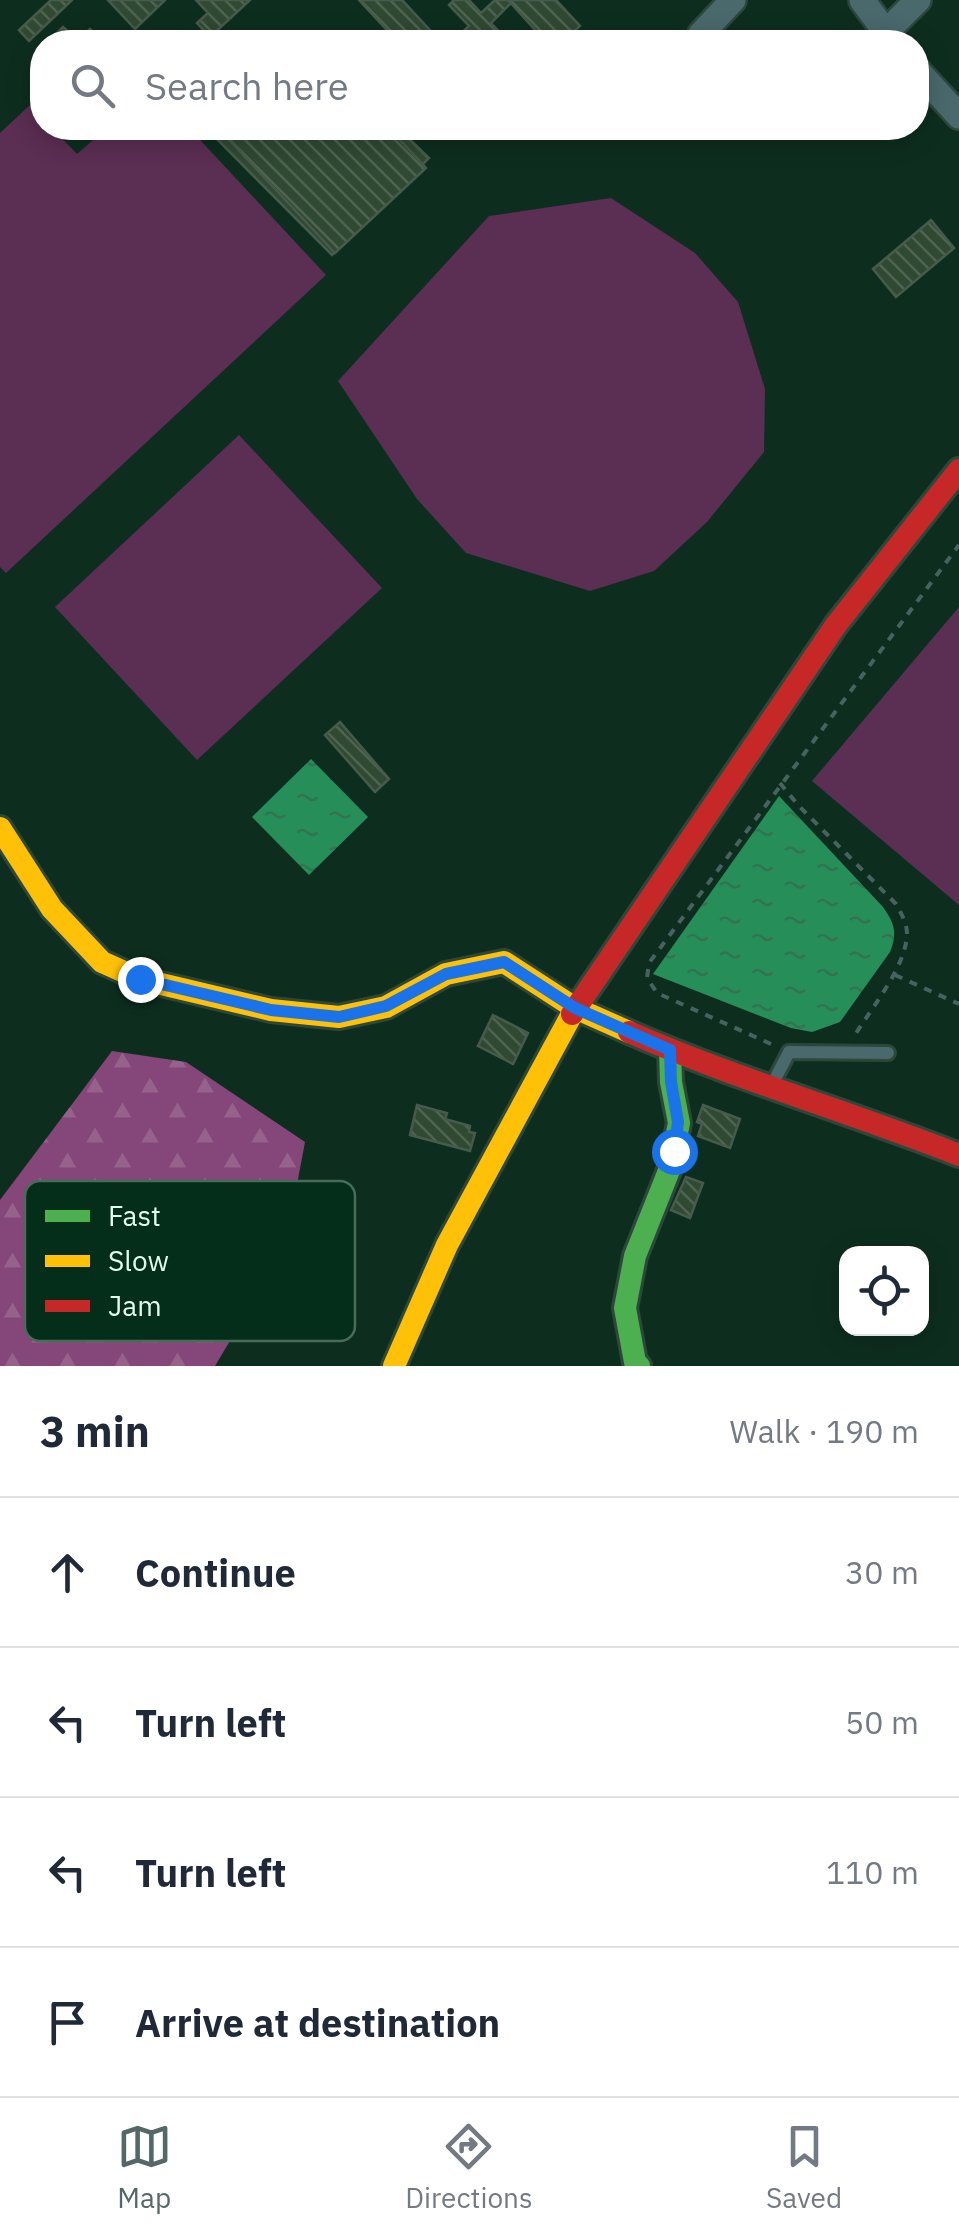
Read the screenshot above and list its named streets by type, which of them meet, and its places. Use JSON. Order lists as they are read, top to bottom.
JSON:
{
  "legend": ["Fast", "Slow", "Jam"],
  "page": {
    "search": "Search here",
    "heading": ["3 min", "Walk · 190 m"],
    "list": [
      ["Continue", "30 m"],
      ["Turn left", "50 m"],
      ["Turn left", "110 m"],
      "Arrive at destination"
    ],
    "nav": ["Map", "Directions", "Saved"]
  }
}
